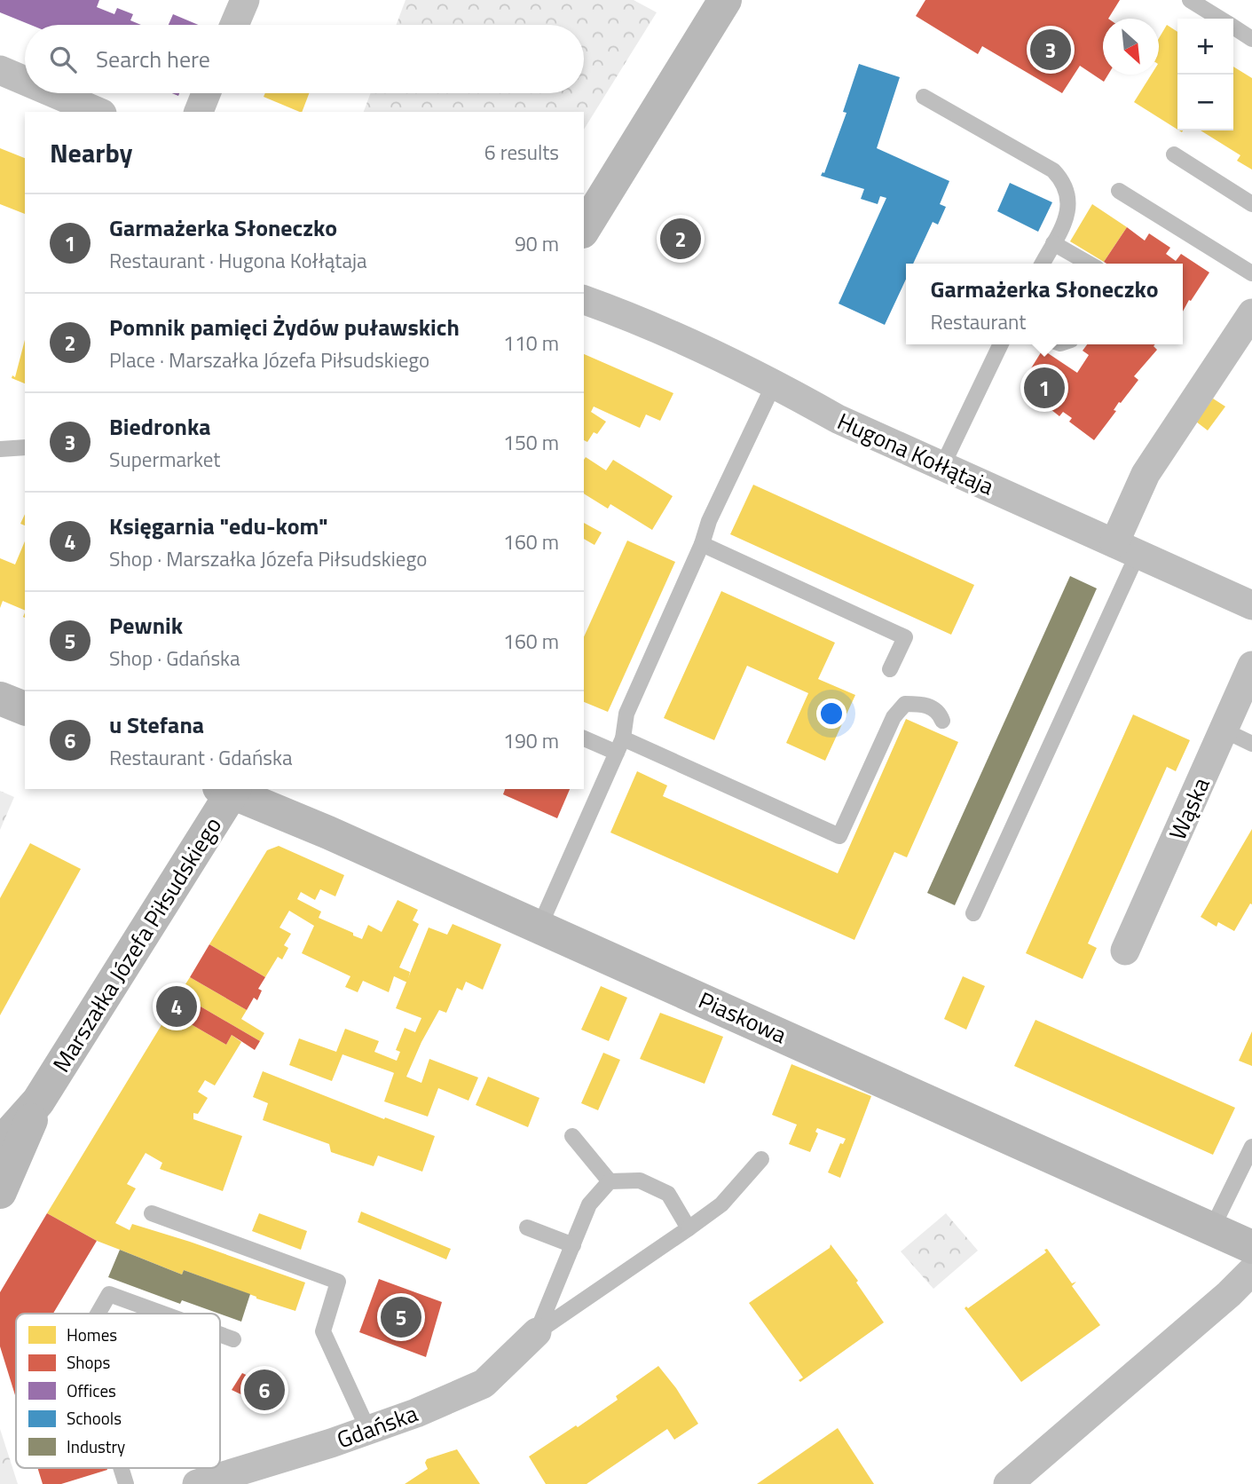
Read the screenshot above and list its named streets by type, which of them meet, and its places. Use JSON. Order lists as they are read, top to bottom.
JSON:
{
  "streets": {
    "main road": ["Marszałka Józefa Piłsudskiego", "Piaskowa"],
    "street": ["Hugona Kołłątaja", "Wąska", "Gdańska"]
  },
  "crossings": [
    ["Marszałka Józefa Piłsudskiego", "Piaskowa"]
  ],
  "legend": [
    "Homes",
    "Shops",
    "Offices",
    "Schools",
    "Industry"
  ],
  "north": "bottom right",
  "page": {
    "map_buttons": ["+", "−"],
    "search": "Search here",
    "pins": [
      "3",
      "2",
      "1",
      "4",
      "5",
      "6"
    ],
    "heading": ["Nearby", "6 results"],
    "list": [
      {
        "mark": "1",
        "name": "Garmażerka Słoneczko",
        "note": "Restaurant · Hugona Kołłątaja",
        "value": "90 m"
      },
      {
        "mark": "2",
        "name": "Pomnik pamięci Żydów puławskich",
        "note": "Place · Marszałka Józefa Piłsudskiego",
        "value": "110 m"
      },
      {
        "mark": "3",
        "name": "Biedronka",
        "note": "Supermarket",
        "value": "150 m"
      },
      {
        "mark": "4",
        "name": "Księgarnia \"edu-kom\"",
        "note": "Shop · Marszałka Józefa Piłsudskiego",
        "value": "160 m"
      },
      {
        "mark": "5",
        "name": "Pewnik",
        "note": "Shop · Gdańska",
        "value": "160 m"
      },
      {
        "mark": "6",
        "name": "u Stefana",
        "note": "Restaurant · Gdańska",
        "value": "190 m"
      }
    ],
    "popup": ["Garmażerka Słoneczko", "Restaurant"]
  }
}
